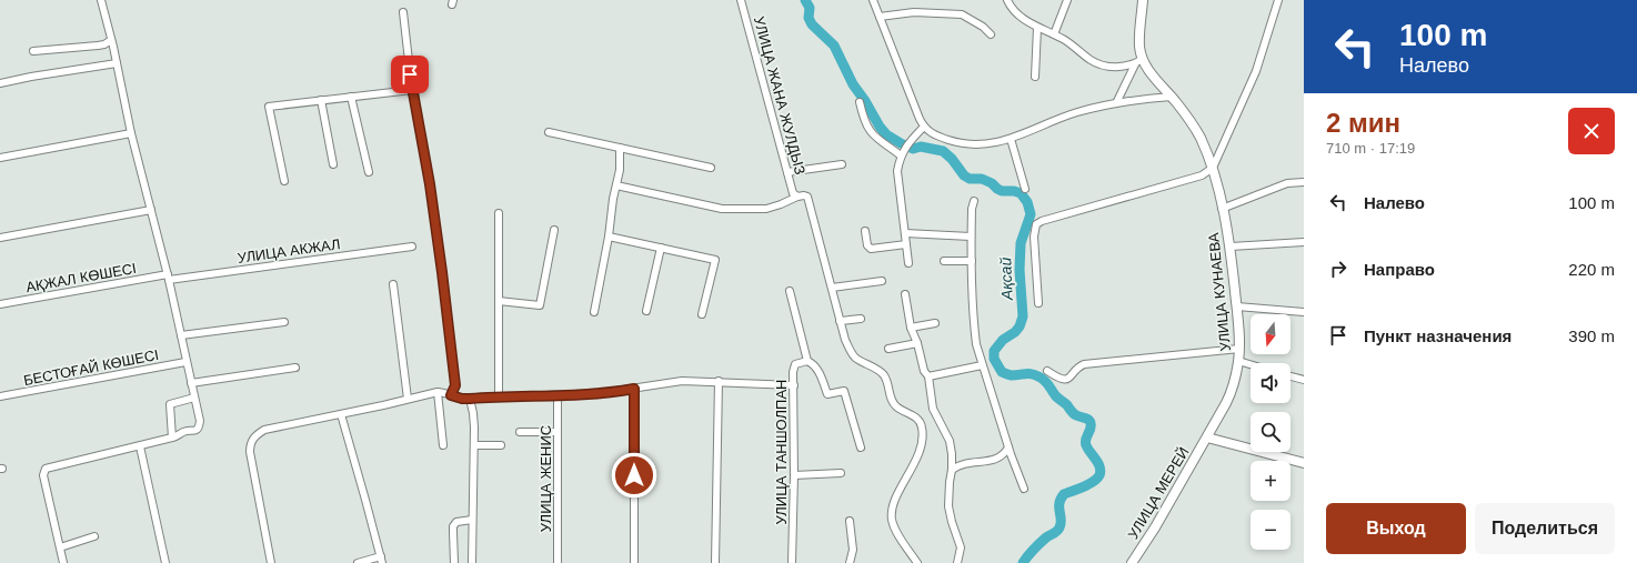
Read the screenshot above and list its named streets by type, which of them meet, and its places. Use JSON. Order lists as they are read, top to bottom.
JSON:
{
  "streets": {
    "main road": ["УЛИЦА КУНАЕВА", "УЛИЦА МЕРЕЙ"],
    "street": [
      "УЛИЦА ЖАНА ЖУЛДЫЗ",
      "УЛИЦА АКЖАЛ",
      "АҚЖАЛ КӨШЕСІ",
      "БЕСТОҒАЙ КӨШЕСІ",
      "УЛИЦА ТАНШОЛПАН",
      "УЛИЦА ЖЕНИС"
    ]
  },
  "crossings": [
    ["УЛИЦА АКЖАЛ", "АҚЖАЛ КӨШЕСІ"],
    ["УЛИЦА КУНАЕВА", "УЛИЦА МЕРЕЙ"]
  ],
  "water": ["Ақсай"],
  "north": "bottom",
  "page": {
    "turn": ["100 m", "Налево"],
    "heading": ["2 мин", "710 m · 17:19"],
    "list": [
      {
        "name": "Налево",
        "value": "100 m"
      },
      {
        "name": "Направо",
        "value": "220 m"
      },
      {
        "name": "Пункт назначения",
        "value": "390 m"
      }
    ],
    "map_buttons": ["+", "−"],
    "buttons": ["Выход", "Поделиться"]
  }
}
